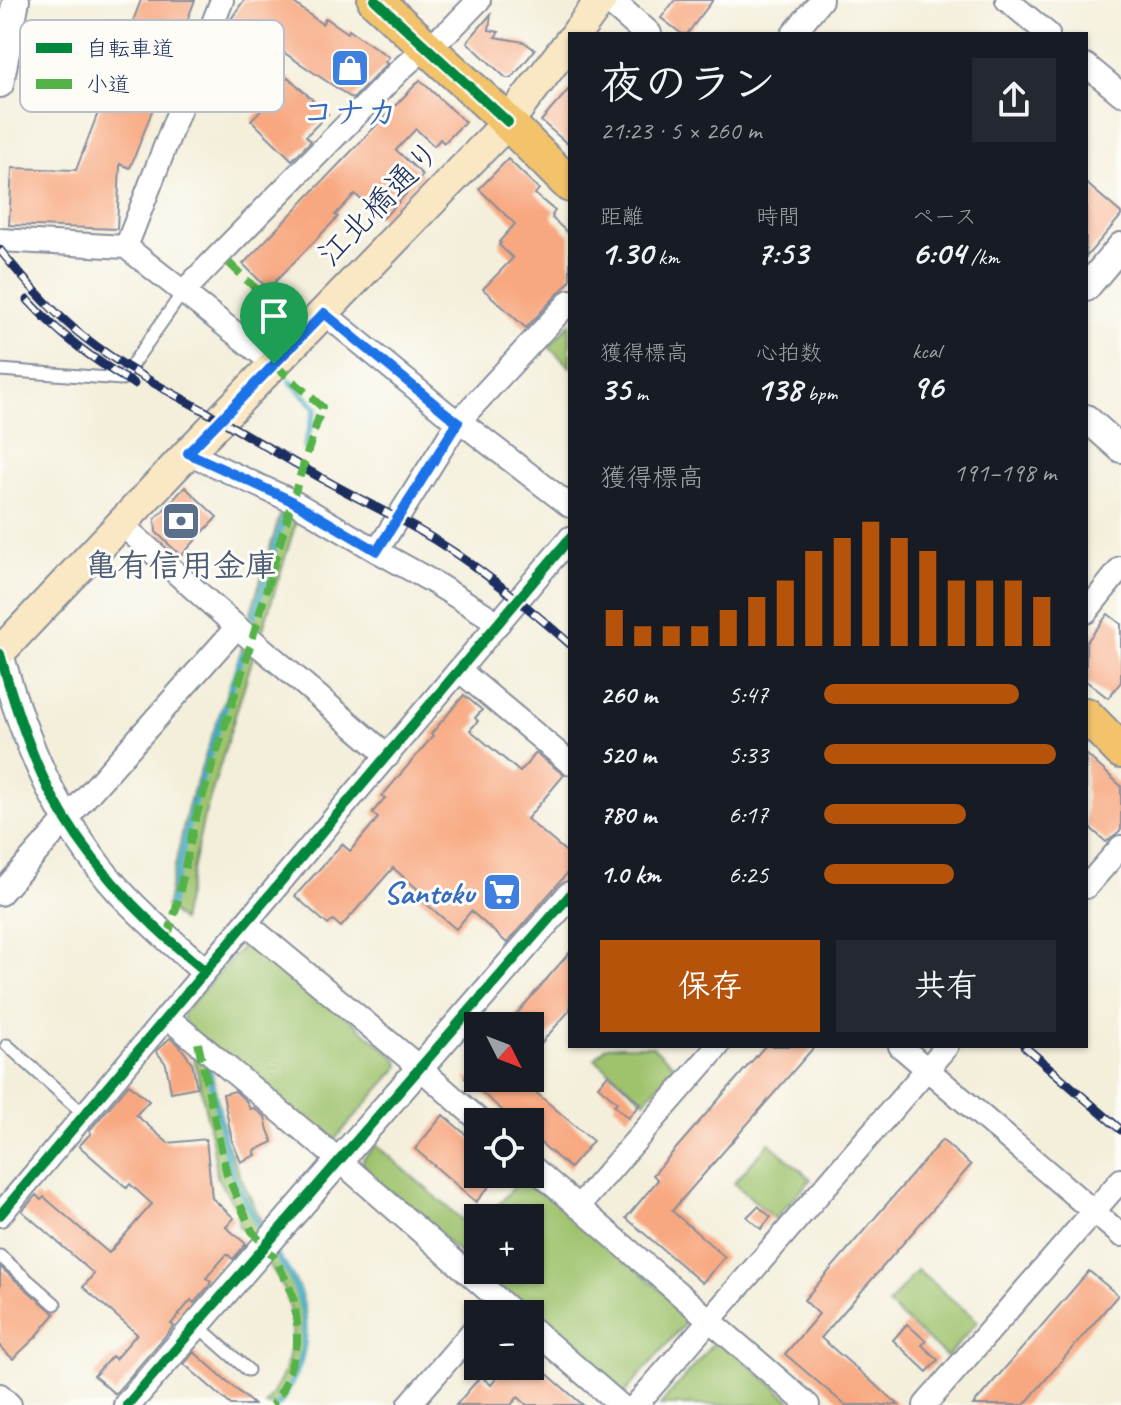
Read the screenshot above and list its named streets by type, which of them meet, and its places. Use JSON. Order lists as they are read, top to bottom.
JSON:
{
  "streets": {
    "main road": ["江北橋通り"]
  },
  "places": {
    "shop": ["コナカ"],
    "bank": ["亀有信用金庫"],
    "supermarket": ["Santoku"]
  },
  "legend": ["自転車道", "小道"],
  "north": "bottom right",
  "page": {
    "heading": ["夜のラン", "21:23 · 5 × 260 m"],
    "stats": [
      ["距離", "1.30 km"],
      ["時間", "7:53"],
      ["ペース", "6:04 /km"],
      ["獲得標高", "35 m"],
      ["心拍数", "138 bpm"],
      ["kcal", "96"]
    ],
    "chart": ["獲得標高", "191–198 m"],
    "list": [
      {
        "name": "260 m",
        "note": "5:47"
      },
      {
        "name": "520 m",
        "note": "5:33"
      },
      {
        "name": "780 m",
        "note": "6:17"
      },
      {
        "name": "1.0 km",
        "note": "6:25"
      }
    ],
    "buttons": ["保存", "共有"],
    "map_buttons": ["+", "−"]
  }
}
